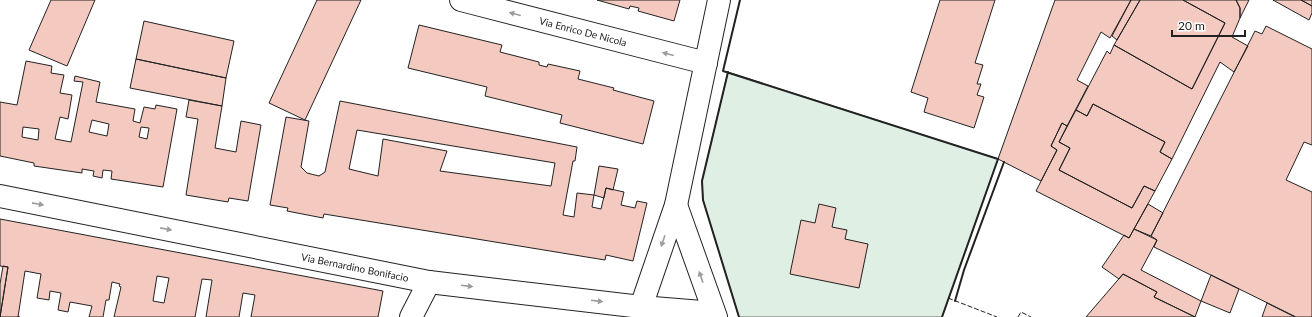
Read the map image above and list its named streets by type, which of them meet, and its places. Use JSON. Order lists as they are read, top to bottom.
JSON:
{
  "streets": {
    "street": ["Via Enrico De Nicola", "Via Bernardino Bonifacio"]
  },
  "one_way": ["Via Enrico De Nicola", "Via Bernardino Bonifacio"],
  "scale_bar": "20 m"
}
